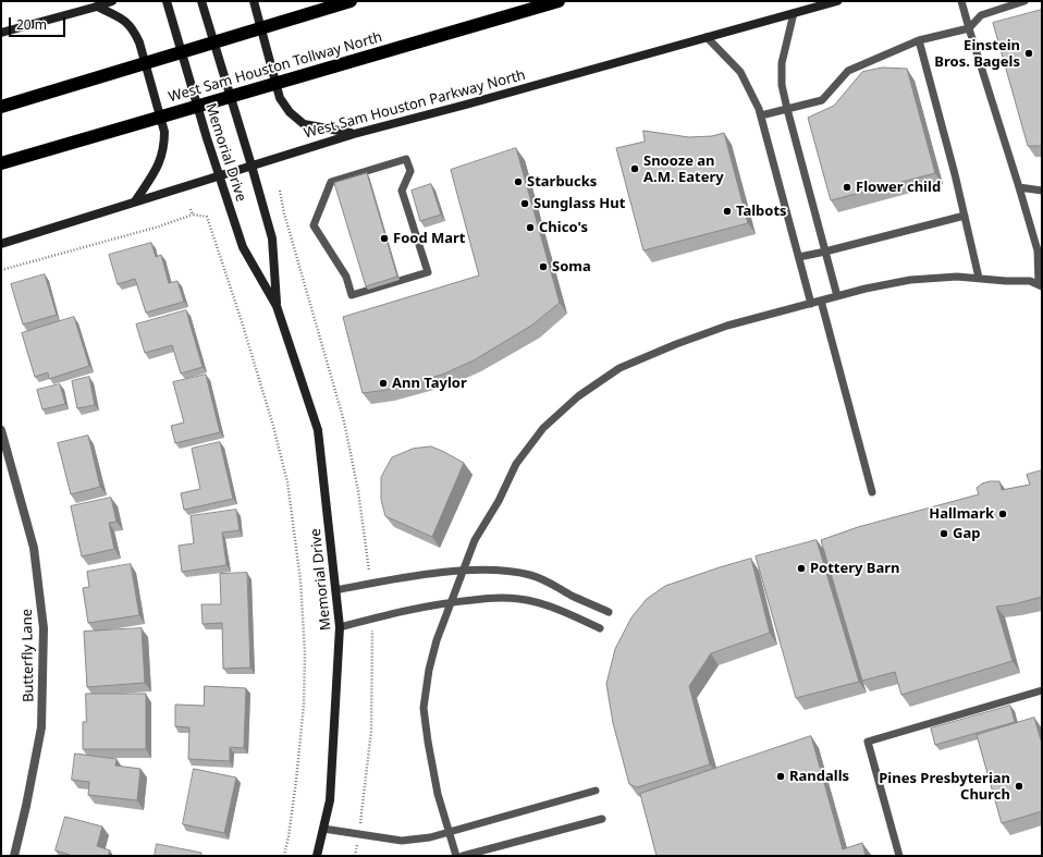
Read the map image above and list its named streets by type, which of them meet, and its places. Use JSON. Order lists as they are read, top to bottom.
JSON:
{
  "streets": {
    "highway": ["West Sam Houston Tollway North"],
    "main road": ["West Sam Houston Parkway North", "Memorial Drive"],
    "street": ["Butterfly Lane"]
  },
  "crossings": [
    ["West Sam Houston Parkway North", "Memorial Drive"]
  ],
  "places": [
    "Einstein Bros. Bagels",
    "Snooze an A.M. Eatery",
    "Starbucks",
    "Flower child",
    "Sunglass Hut",
    "Talbots",
    "Chico's",
    "Food Mart",
    "Soma",
    "Ann Taylor",
    "Hallmark",
    "Gap",
    "Pottery Barn",
    "Randalls",
    "Pines Presbyterian Church"
  ],
  "scale_bar": "20 m"
}
